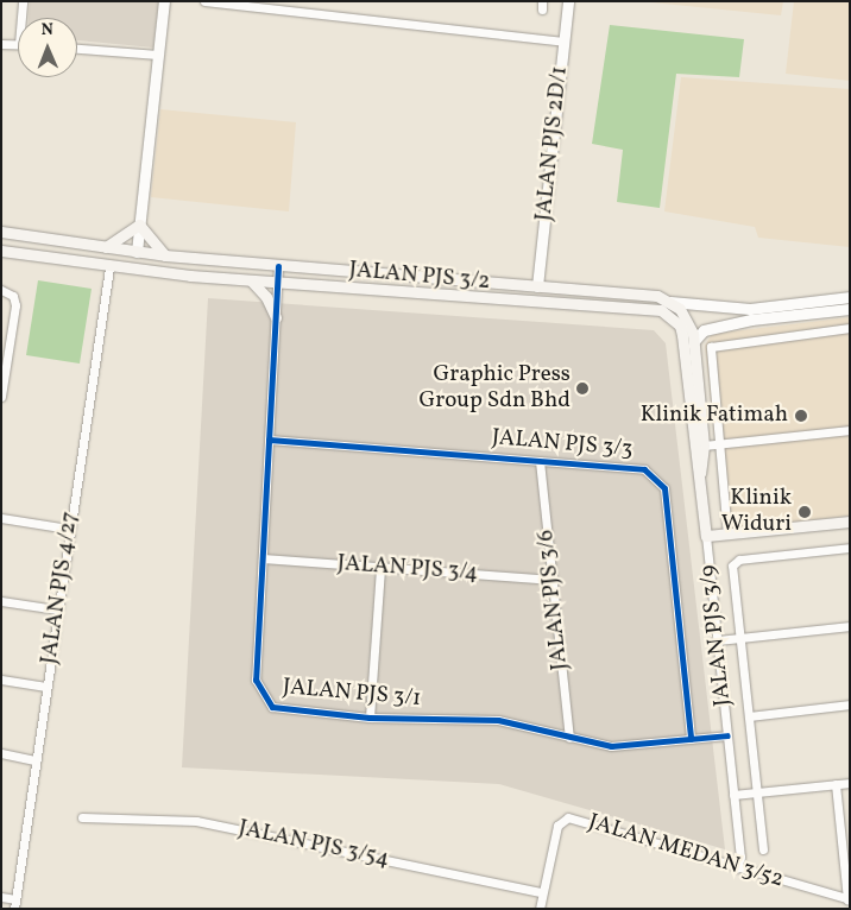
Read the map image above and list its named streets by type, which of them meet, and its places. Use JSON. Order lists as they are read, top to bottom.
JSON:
{
  "streets": {
    "main road": ["JALAN PJS 3/2", "JALAN PJS 3/9"],
    "street": [
      "JALAN PJS 2D/1",
      "JALAN PJS 3/3",
      "JALAN PJS 3/4",
      "JALAN PJS 4/27",
      "JALAN PJS 3/6",
      "JALAN PJS 3/1",
      "JALAN PJS 3/54",
      "JALAN MEDAN 3/52"
    ]
  },
  "crossings": [
    ["JALAN PJS 2D/1", "JALAN PJS 3/2"],
    ["JALAN PJS 3/2", "JALAN PJS 4/27"],
    ["JALAN PJS 3/2", "JALAN PJS 3/9"],
    ["JALAN PJS 3/2", "JALAN PJS 3/1"],
    ["JALAN PJS 3/3", "JALAN PJS 3/6"],
    ["JALAN PJS 3/3", "JALAN PJS 3/1"],
    ["JALAN PJS 3/4", "JALAN PJS 3/6"],
    ["JALAN PJS 3/4", "JALAN PJS 3/1"],
    ["JALAN PJS 3/6", "JALAN PJS 3/1"],
    ["JALAN PJS 3/9", "JALAN PJS 3/1"],
    ["JALAN PJS 3/9", "JALAN MEDAN 3/52"],
    ["JALAN PJS 3/54", "JALAN MEDAN 3/52"]
  ],
  "places": ["Graphic Press Group Sdn Bhd", "Klinik Fatimah", "Klinik Widuri"],
  "north": "top"
}
